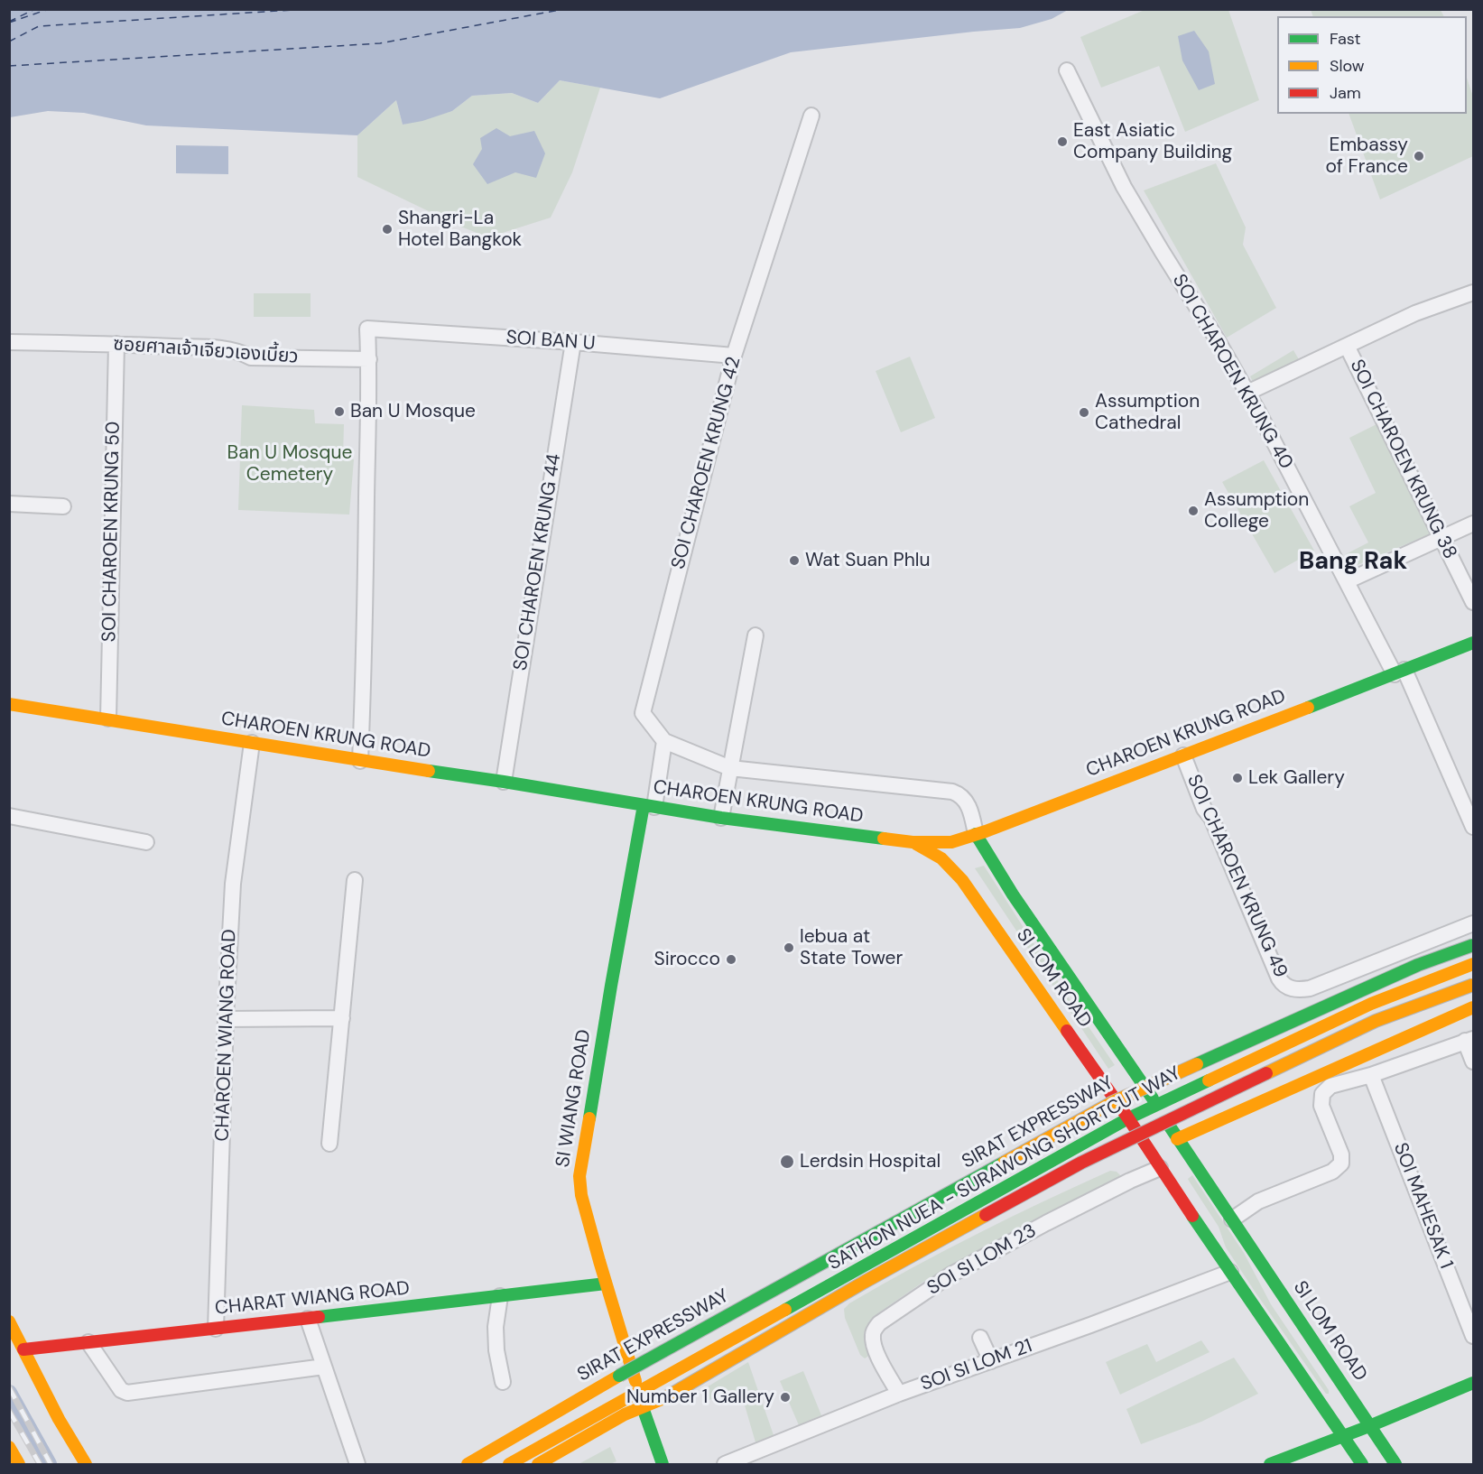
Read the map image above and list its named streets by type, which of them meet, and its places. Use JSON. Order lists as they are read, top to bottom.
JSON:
{
  "streets": {
    "main road": [
      "CHAROEN KRUNG ROAD",
      "SI LOM ROAD",
      "SI WIANG ROAD",
      "SIRAT EXPRESSWAY",
      "SATHON NUEA - SURAWONG SHORTCUT WAY",
      "CHARAT WIANG ROAD"
    ],
    "street": [
      "SOI BAN U",
      "ซอยศาลเจ้าเจียวเองเบี้ยว",
      "SOI CHAROEN KRUNG 40",
      "SOI CHAROEN KRUNG 38",
      "SOI CHAROEN KRUNG 42",
      "SOI CHAROEN KRUNG 50",
      "SOI CHAROEN KRUNG 44",
      "SOI CHAROEN KRUNG 49",
      "CHAROEN WIANG ROAD",
      "SOI MAHESAK 1",
      "SOI SI LOM 23",
      "SOI SI LOM 21"
    ]
  },
  "crossings": [
    ["SOI BAN U", "ซอยศาลเจ้าเจียวเองเบี้ยว"],
    ["SOI BAN U", "SOI CHAROEN KRUNG 42"],
    ["SOI BAN U", "SOI CHAROEN KRUNG 44"],
    ["ซอยศาลเจ้าเจียวเองเบี้ยว", "SOI CHAROEN KRUNG 50"],
    ["SOI CHAROEN KRUNG 40", "CHAROEN KRUNG ROAD"],
    ["SOI CHAROEN KRUNG 42", "CHAROEN KRUNG ROAD"],
    ["SOI CHAROEN KRUNG 42", "SI LOM ROAD"],
    ["SOI CHAROEN KRUNG 50", "CHAROEN KRUNG ROAD"],
    ["SOI CHAROEN KRUNG 44", "CHAROEN KRUNG ROAD"],
    ["CHAROEN KRUNG ROAD", "SOI CHAROEN KRUNG 49"],
    ["CHAROEN KRUNG ROAD", "SI LOM ROAD"],
    ["CHAROEN KRUNG ROAD", "CHAROEN WIANG ROAD"],
    ["CHAROEN KRUNG ROAD", "SI WIANG ROAD"],
    ["SI LOM ROAD", "SATHON NUEA - SURAWONG SHORTCUT WAY"],
    ["SI LOM ROAD", "SOI SI LOM 23"],
    ["SI LOM ROAD", "SOI SI LOM 21"],
    ["CHAROEN WIANG ROAD", "CHARAT WIANG ROAD"],
    ["SI WIANG ROAD", "SATHON NUEA - SURAWONG SHORTCUT WAY"],
    ["SI WIANG ROAD", "CHARAT WIANG ROAD"],
    ["SOI SI LOM 23", "SOI SI LOM 21"]
  ],
  "districts": ["Bang Rak"],
  "parks": ["Ban U Mosque Cemetery"],
  "places": [
    "East Asiatic Company Building",
    "Embassy of France",
    "Shangri-La Hotel Bangkok",
    "Ban U Mosque",
    "Assumption Cathedral",
    "Assumption College",
    "Wat Suan Phlu",
    "Lek Gallery",
    "lebua at State Tower",
    "Sirocco",
    "Lerdsin Hospital",
    "Number 1 Gallery"
  ],
  "legend": ["Fast", "Slow", "Jam"]
}
